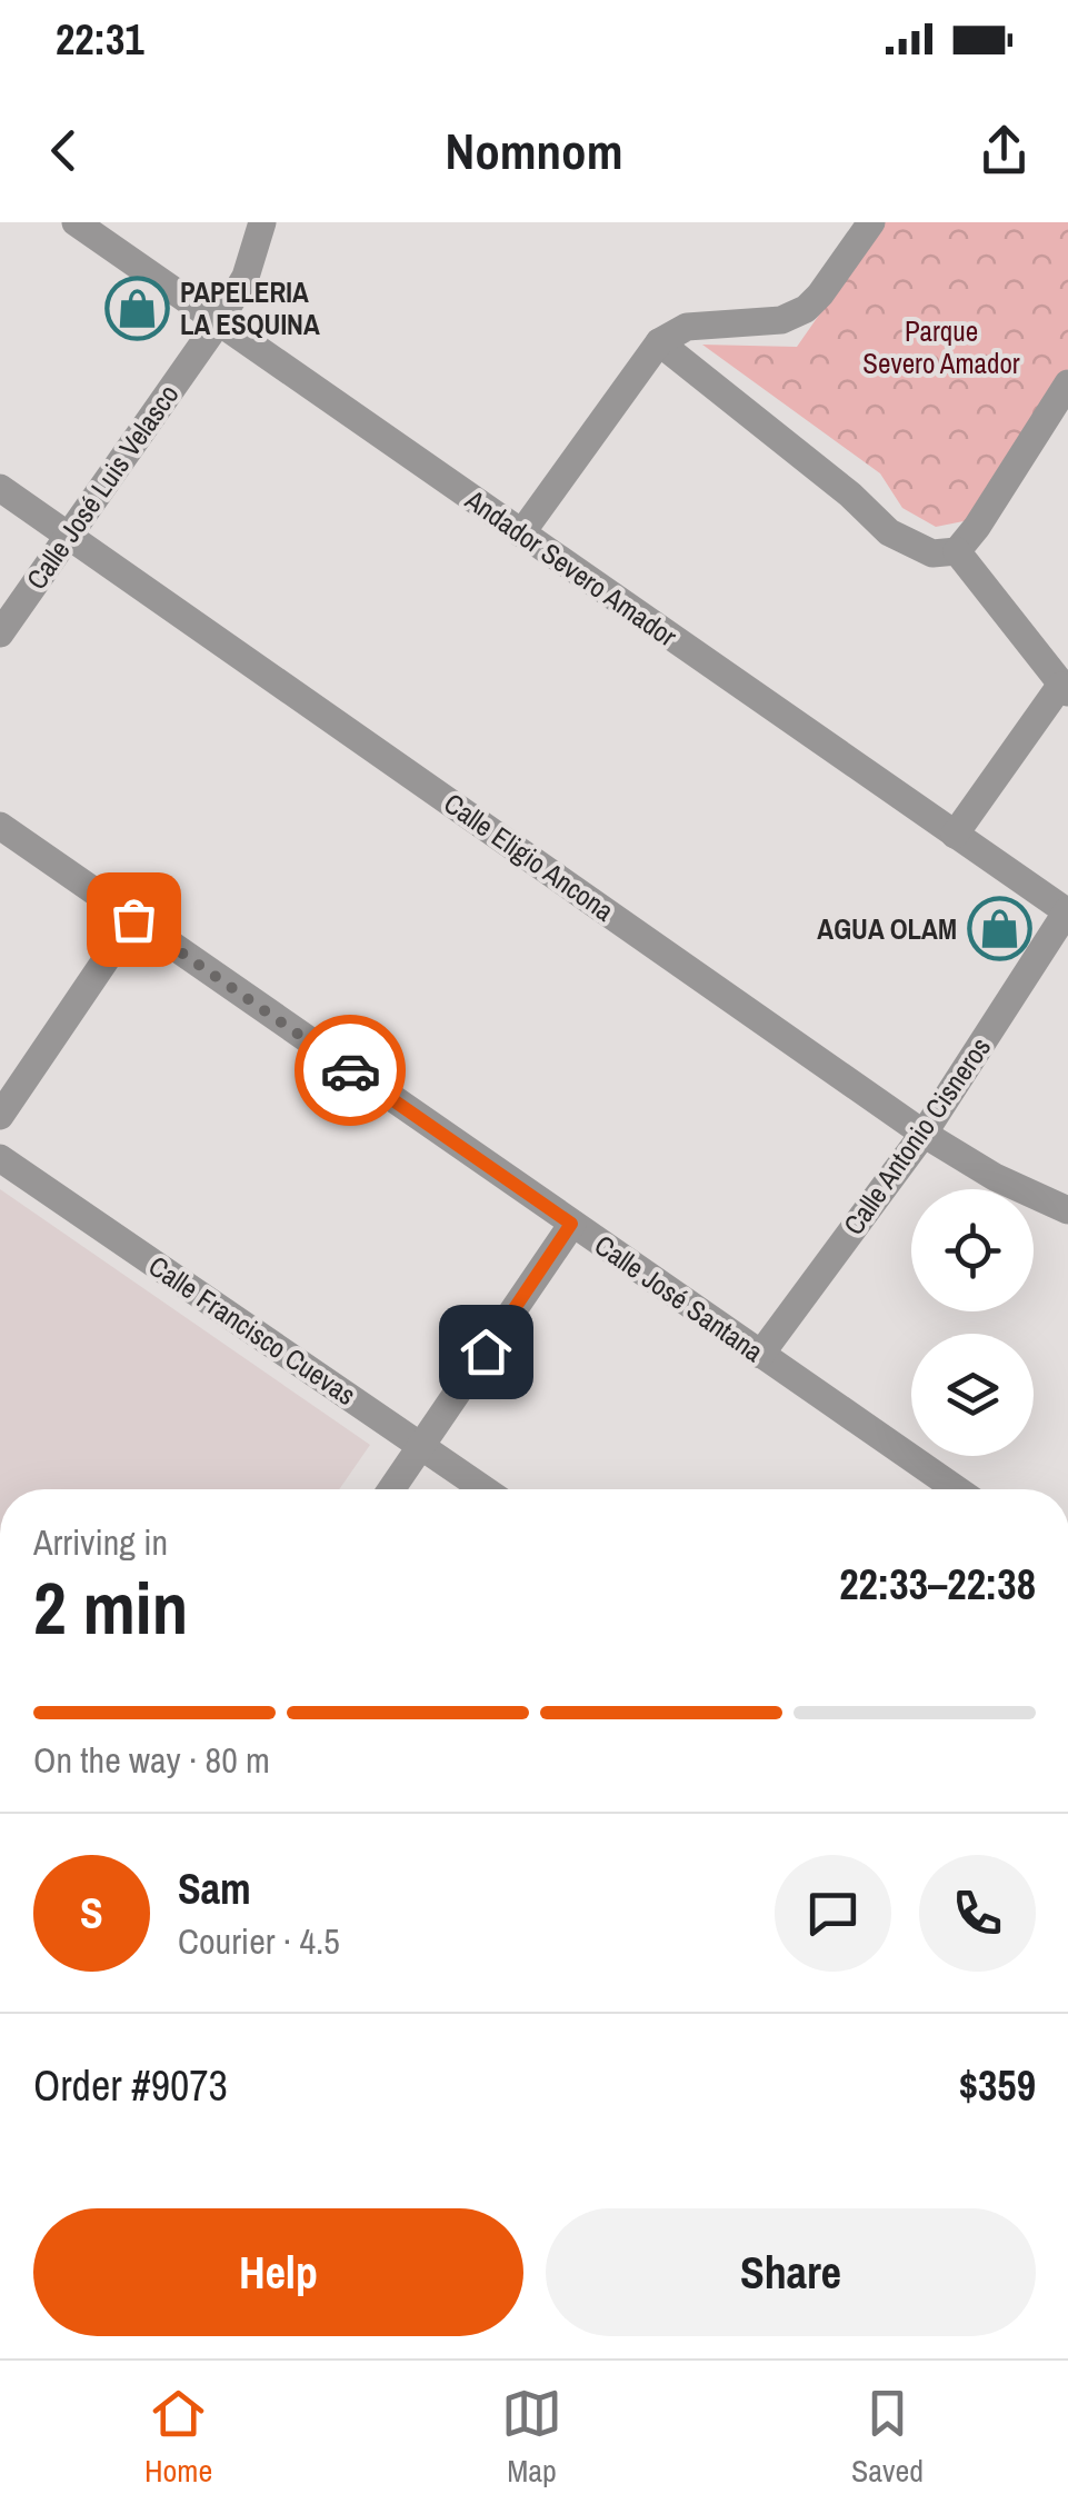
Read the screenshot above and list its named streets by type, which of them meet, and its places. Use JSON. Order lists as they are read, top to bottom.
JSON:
{
  "streets": {
    "street": [
      "Calle José Luis Velasco",
      "Andador Severo Amador",
      "Calle Eligio Ancona",
      "Calle Antonio Cisneros",
      "Calle José Santana",
      "Calle Francisco Cuevas"
    ]
  },
  "crossings": [
    ["Calle José Luis Velasco", "Andador Severo Amador"],
    ["Calle José Luis Velasco", "Calle Eligio Ancona"],
    ["Andador Severo Amador", "Calle Antonio Cisneros"],
    ["Calle Eligio Ancona", "Calle Antonio Cisneros"],
    ["Calle Antonio Cisneros", "Calle José Santana"]
  ],
  "parks": ["Parque Severo Amador"],
  "places": {
    "shop": ["PAPELERIA LA ESQUINA", "AGUA OLAM"]
  },
  "page": {
    "status": "22:31",
    "header": "Nomnom",
    "heading": ["2 min", "Arriving in", "22:33–22:38"],
    "panel": [
      "Sam",
      "Courier · 4.5",
      "Order #9073",
      "$359"
    ],
    "bar": "On the way · 80 m",
    "round": "S",
    "buttons": ["Help", "Share"],
    "tabs": ["Home", "Map", "Saved"]
  }
}
